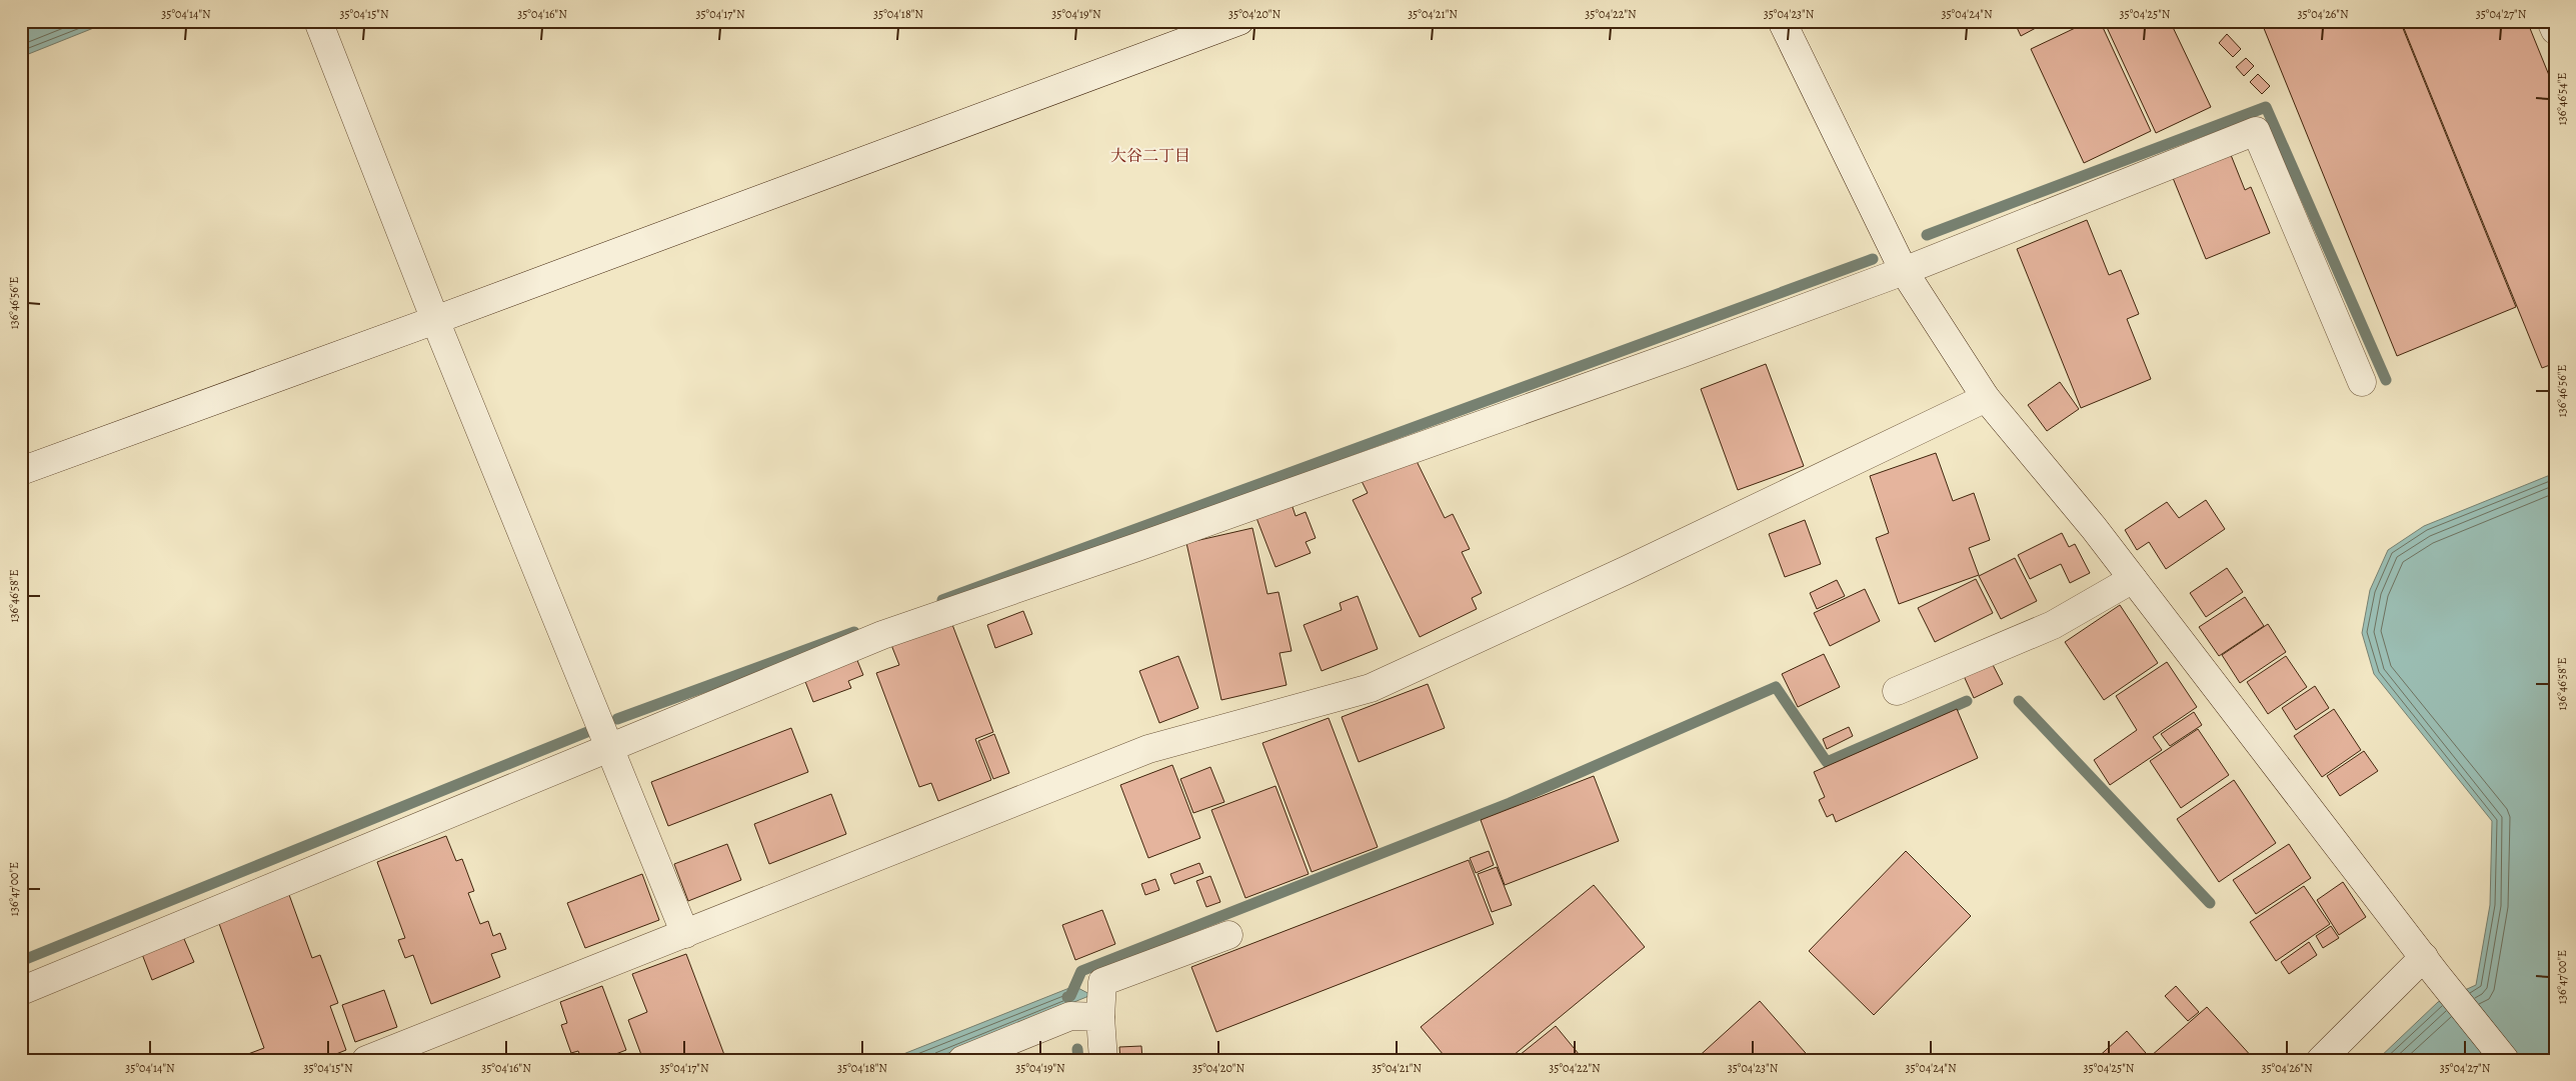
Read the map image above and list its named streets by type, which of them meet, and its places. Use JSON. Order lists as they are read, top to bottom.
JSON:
{
  "districts": ["大谷二丁目"],
  "coordinates": [
    "35°04'14\"N",
    "35°04'15\"N",
    "35°04'16\"N",
    "35°04'17\"N",
    "35°04'18\"N",
    "35°04'19\"N",
    "35°04'20\"N",
    "35°04'21\"N",
    "35°04'22\"N",
    "35°04'23\"N",
    "35°04'24\"N",
    "35°04'25\"N",
    "35°04'26\"N",
    "35°04'27\"N",
    "136°46'54\"E",
    "136°46'56\"E",
    "136°46'58\"E",
    "136°47'00\"E"
  ]
}
